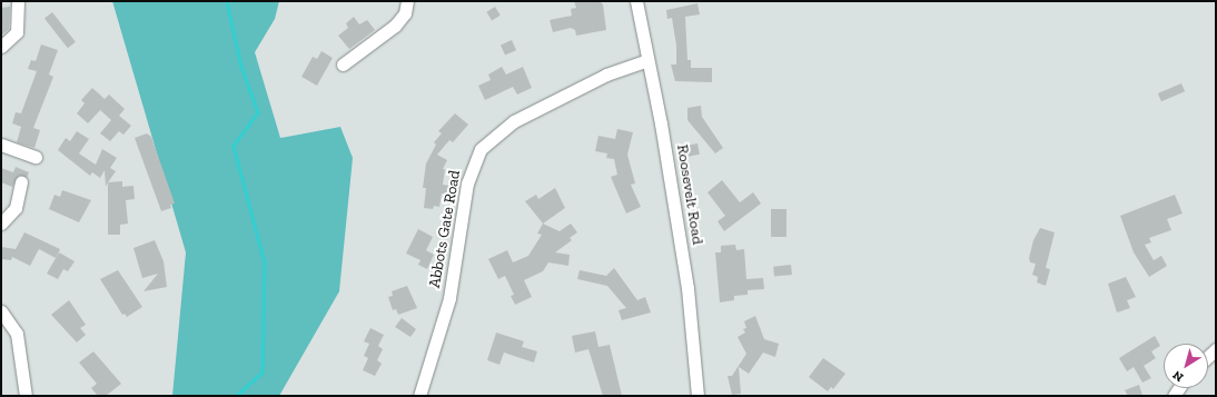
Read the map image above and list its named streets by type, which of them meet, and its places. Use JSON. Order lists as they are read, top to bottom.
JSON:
{
  "streets": {
    "street": ["Roosevelt Road", "Abbots Gate Road"]
  },
  "crossings": [
    ["Roosevelt Road", "Abbots Gate Road"]
  ],
  "north": "bottom left"
}
